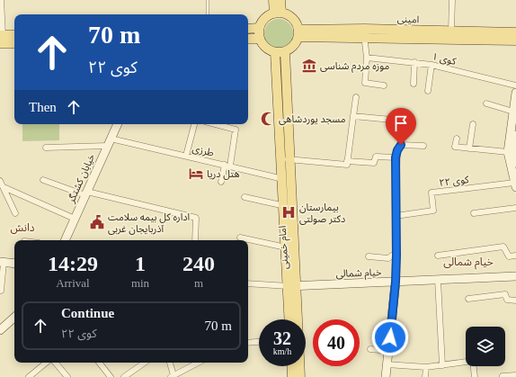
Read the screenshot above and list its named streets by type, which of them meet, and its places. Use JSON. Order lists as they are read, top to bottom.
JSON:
{
  "streets": {
    "main road": ["امینی", "امام خمینی"],
    "street": [
      "کوی ۱",
      "طرزی",
      "خیابان کشتگر",
      "کوی ۲۲",
      "خیام شمالی"
    ]
  },
  "crossings": [
    ["امینی", "امام خمینی"],
    ["طرزی", "خیابان کشتگر"],
    ["طرزی", "امام خمینی"],
    ["امام خمینی", "خیام شمالی"]
  ],
  "districts": ["دانش", "خیام شمالی"],
  "places": {
    "museum": ["موزه مردم شناسی"],
    "mosque": ["مسجد یوردشاهی"],
    "hotel": ["هتل دریا"],
    "hospital": ["بیمارستان دکتر صولتی"],
    "public building": ["اداره کل بیمه سلامت آذربایجان غربی"]
  },
  "page": {
    "turn": ["70 m", "کوی ۲۲"],
    "then": "Then",
    "eta": [
      "14:29",
      "Arrival",
      "1",
      "min",
      "240",
      "m"
    ],
    "list": [
      {
        "name": "Continue",
        "note": "کوی ۲۲",
        "value": "70 m"
      }
    ],
    "speed": "32 km/h",
    "limit": "40"
  }
}
